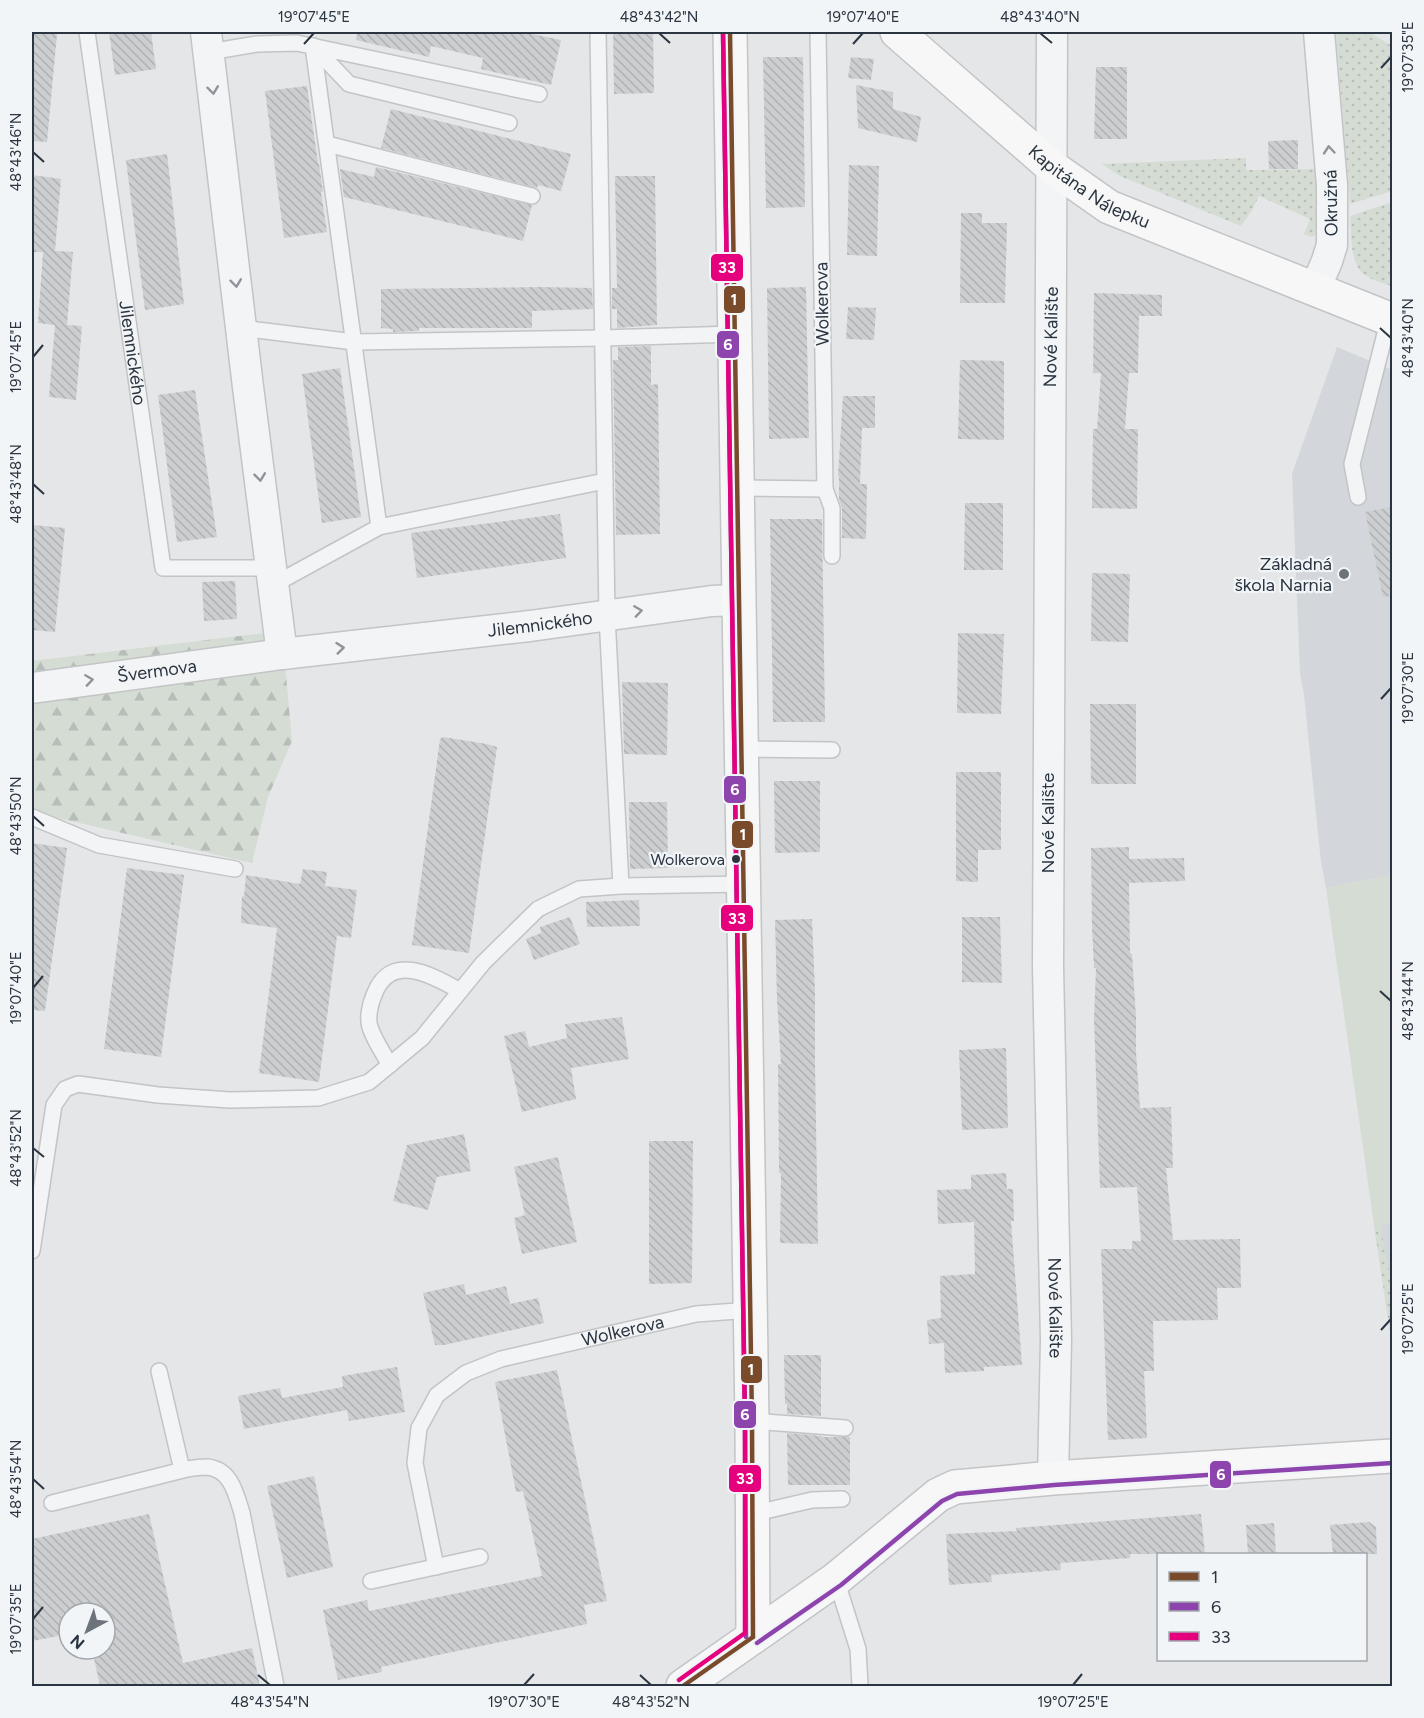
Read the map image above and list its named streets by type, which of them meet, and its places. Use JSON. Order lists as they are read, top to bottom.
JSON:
{
  "streets": {
    "street": [
      "Kapitána Nálepku",
      "Okružná",
      "Nové Kalište",
      "Jilemnického",
      "Švermova"
    ],
    "lane": ["Wolkerova"]
  },
  "crossings": [
    ["Kapitána Nálepku", "Okružná"],
    ["Kapitána Nálepku", "Nové Kalište"],
    ["Jilemnického", "Švermova"]
  ],
  "one_way": ["Okružná", "Švermova"],
  "places": ["Základná škola Narnia", "Wolkerova"],
  "lines": ["transit line 1", "transit line 6", "transit line 33"],
  "legend": ["1", "6", "33"],
  "north": "bottom left",
  "coordinates": [
    "19°07'45\"E",
    "48°43'42\"N",
    "19°07'40\"E",
    "48°43'40\"N",
    "19°07'35\"E",
    "48°43'46\"N",
    "48°43'48\"N",
    "19°07'30\"E",
    "48°43'50\"N",
    "48°43'44\"N",
    "48°43'52\"N",
    "19°07'25\"E",
    "48°43'54\"N"
  ]
}
